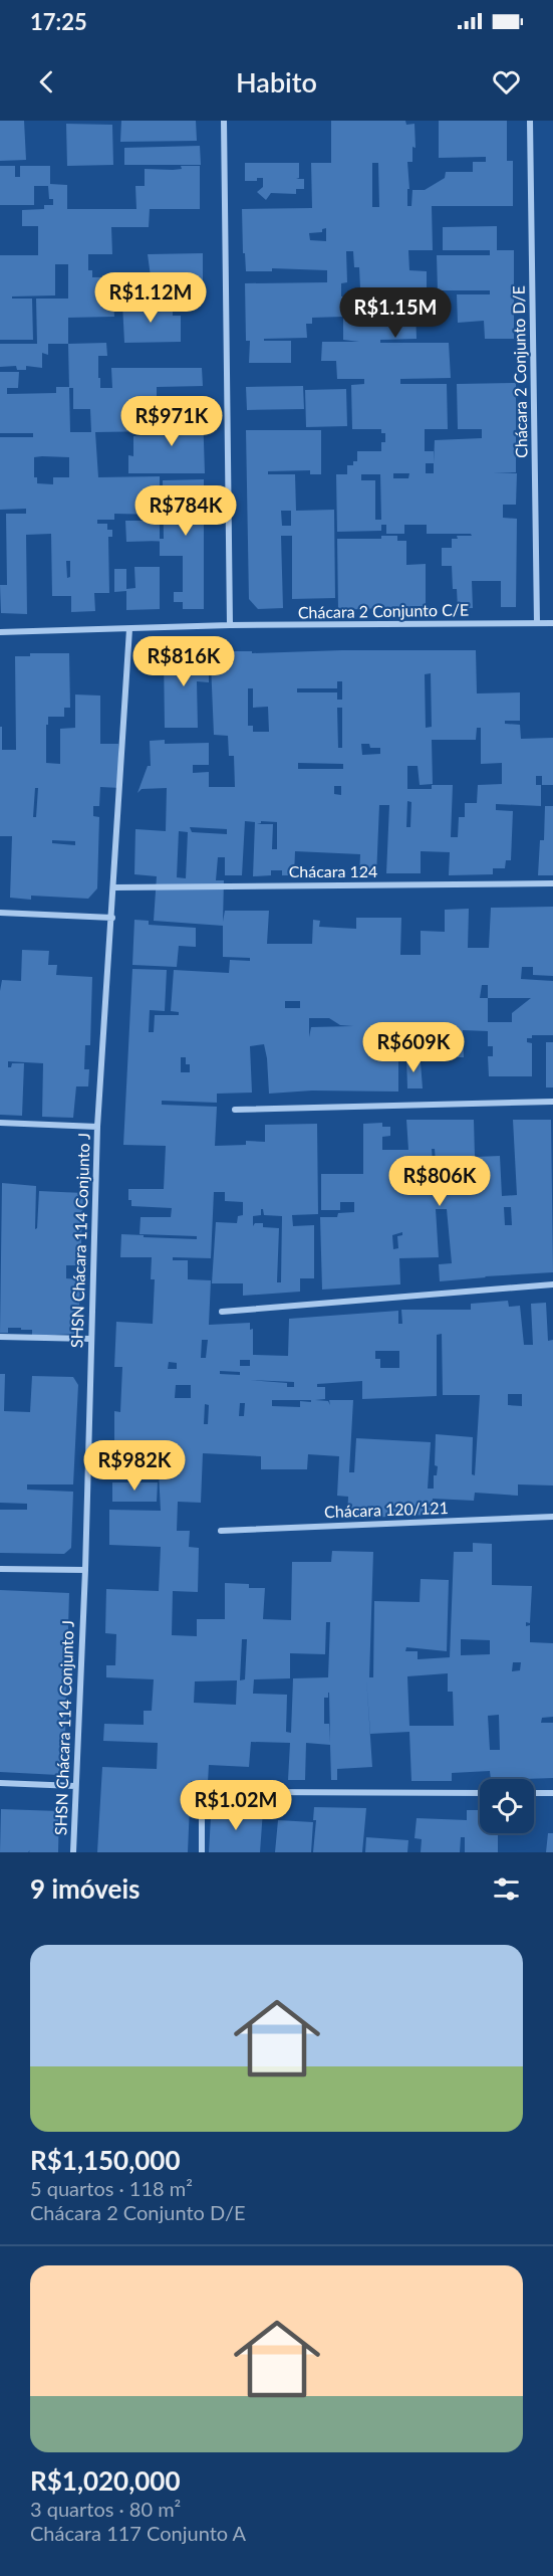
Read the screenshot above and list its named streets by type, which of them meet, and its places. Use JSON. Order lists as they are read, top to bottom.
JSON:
{
  "streets": {
    "street": [
      "Chácara 2 Conjunto D/E",
      "Chácara 2 Conjunto C/E",
      "Chácara 124",
      "SHSN Chácara 114 Conjunto J",
      "Chácara 120/121"
    ]
  },
  "crossings": [
    ["Chácara 2 Conjunto D/E", "Chácara 2 Conjunto C/E"],
    ["Chácara 2 Conjunto C/E", "SHSN Chácara 114 Conjunto J"],
    ["Chácara 124", "SHSN Chácara 114 Conjunto J"]
  ],
  "page": {
    "status": "17:25",
    "header": "Habito",
    "price": [
      "R$1.12M",
      "R$1.15M",
      "R$971K",
      "R$784K",
      "R$816K",
      "R$609K",
      "R$806K",
      "R$982K",
      "R$1.02M"
    ],
    "heading": "9 imóveis",
    "list": [
      {
        "name": "R$1,150,000",
        "note": "5 quartos · 118 m² · Chácara 2 Conjunto D/E"
      },
      {
        "name": "R$1,020,000",
        "note": "3 quartos · 80 m² · Chácara 117 Conjunto A"
      }
    ]
  }
}
